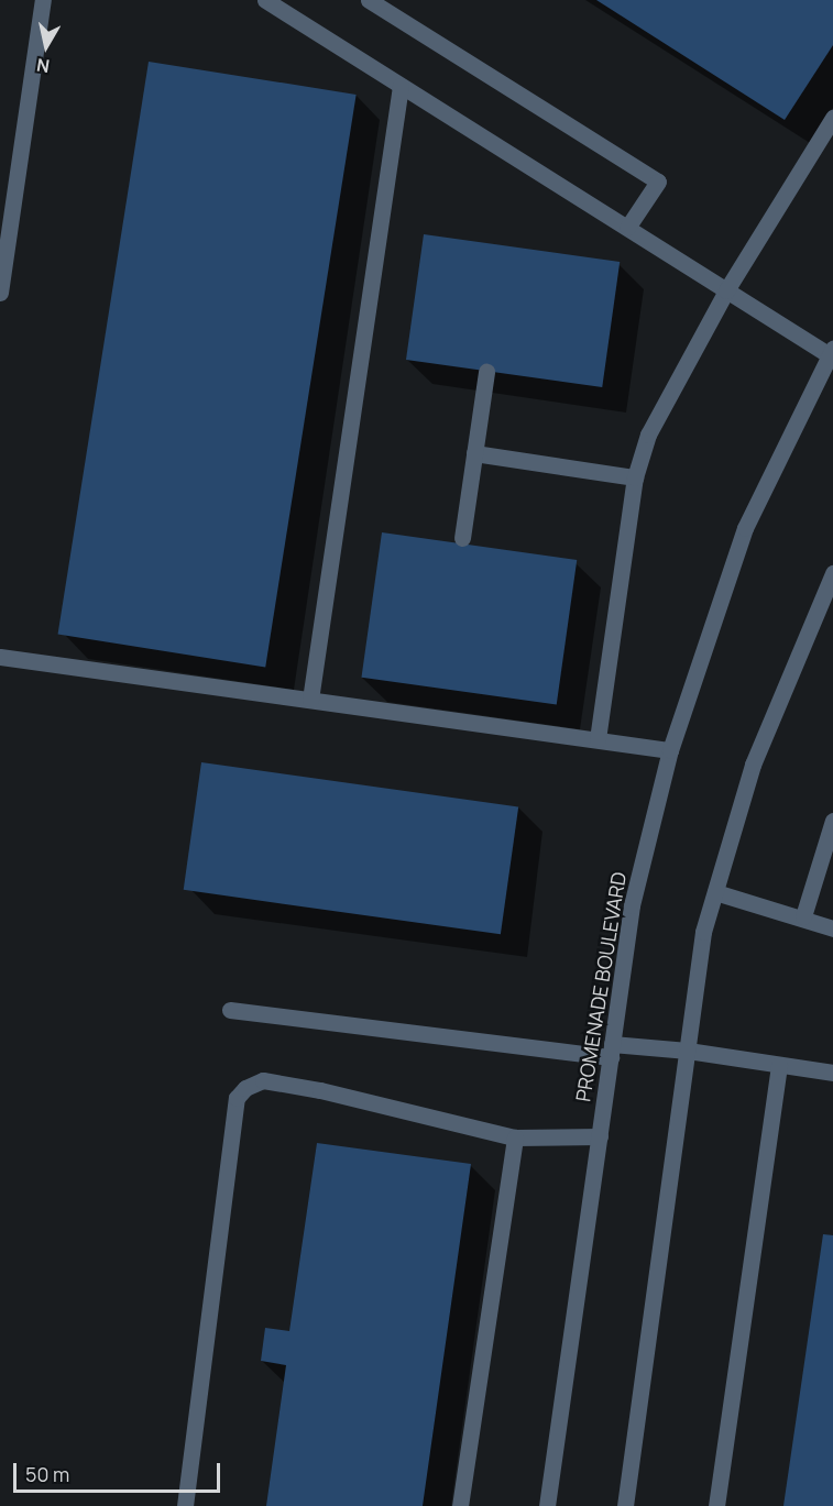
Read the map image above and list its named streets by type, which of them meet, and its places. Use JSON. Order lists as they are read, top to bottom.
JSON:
{
  "streets": {
    "street": ["PROMENADE BOULEVARD"]
  },
  "scale_bar": "50 m",
  "north": "bottom"
}
